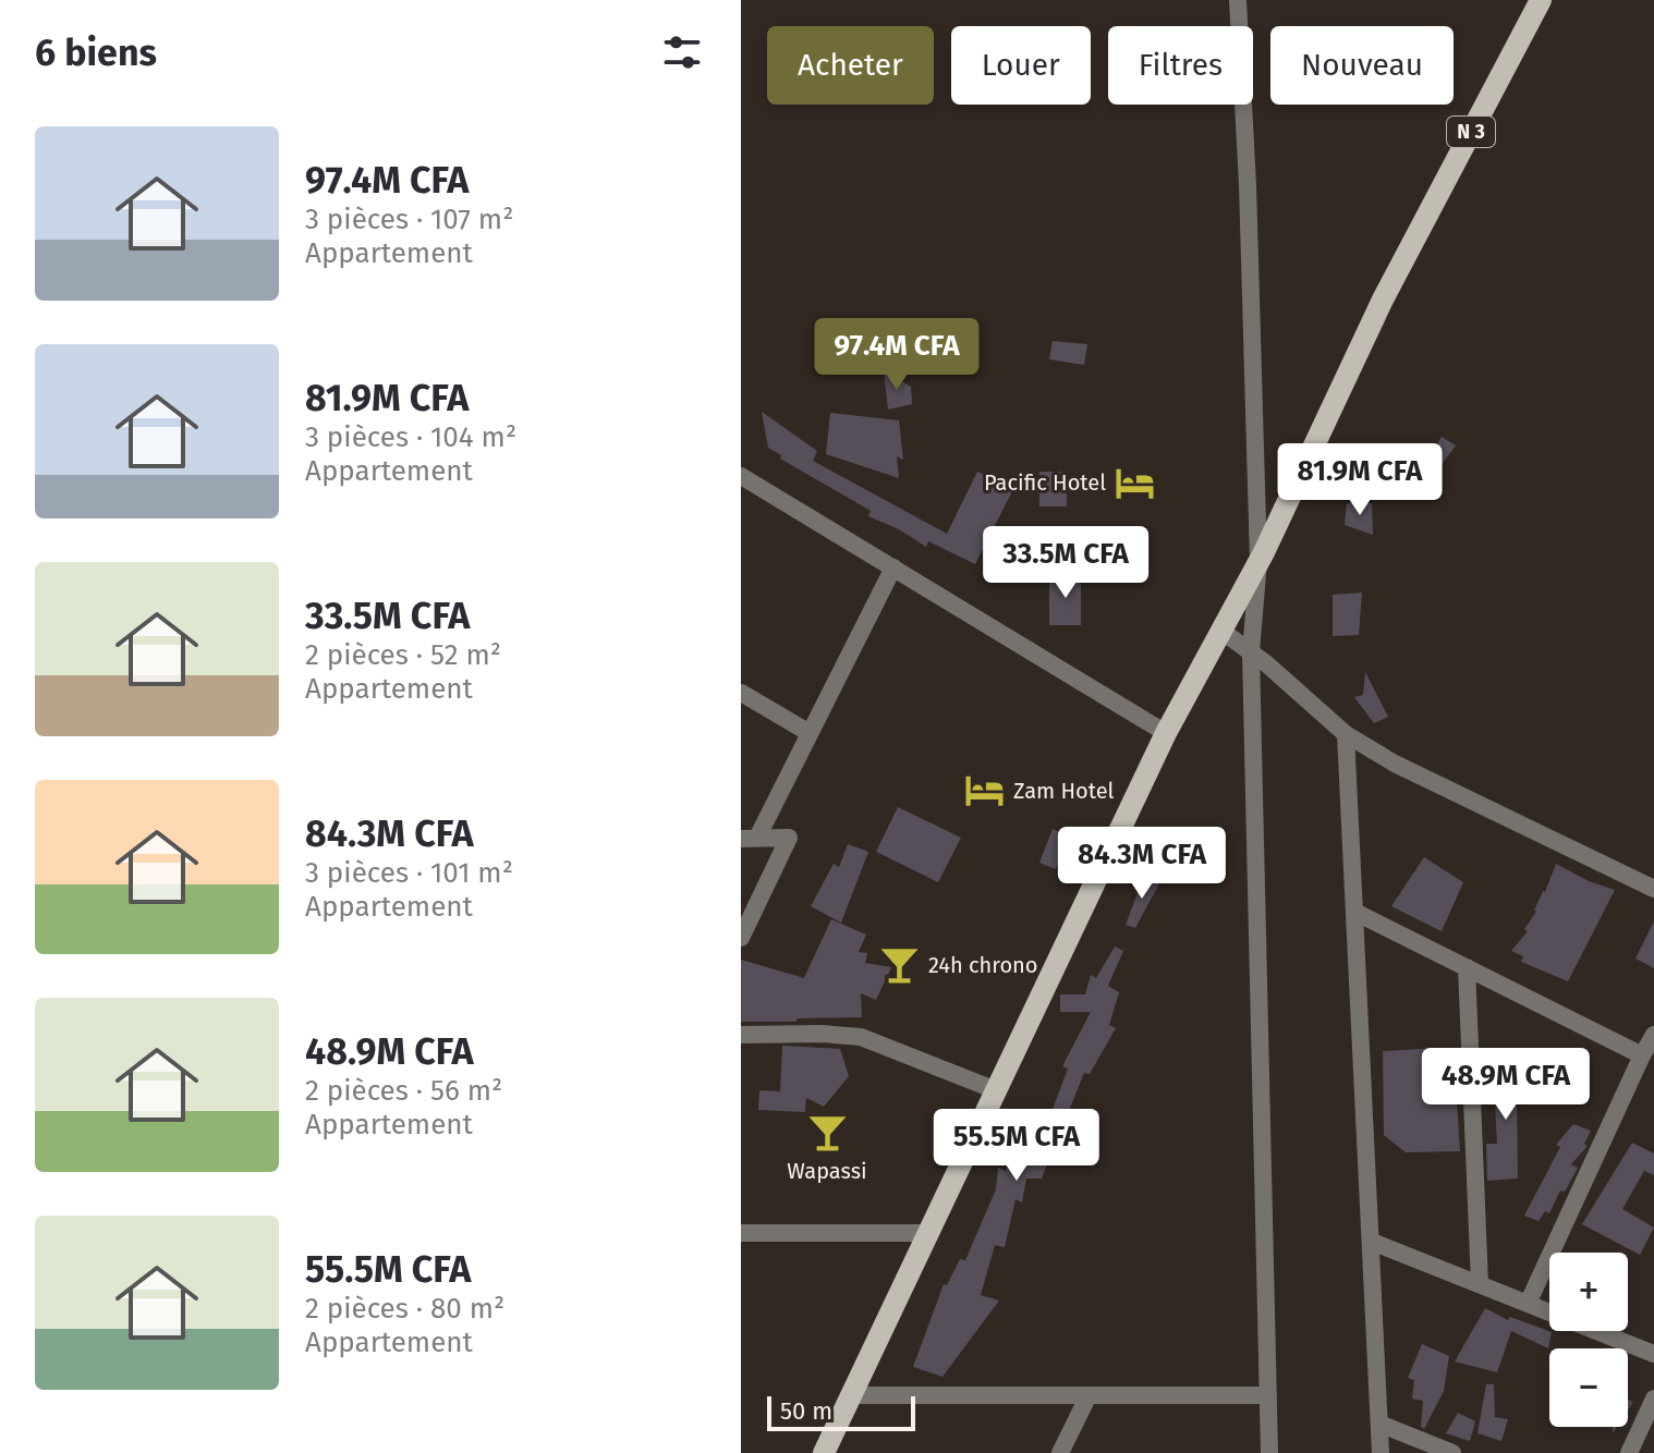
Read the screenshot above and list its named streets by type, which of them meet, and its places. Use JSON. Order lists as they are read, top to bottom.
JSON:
{
  "streets": {
    "main road": ["N 3"]
  },
  "places": {
    "hotel": ["Pacific Hotel", "Zam Hotel"],
    "bar": ["24h chrono", "Wapassi"]
  },
  "scale_bar": "50 m",
  "page": {
    "heading": "6 biens",
    "chip": [
      "Acheter",
      "Louer",
      "Filtres",
      "Nouveau"
    ],
    "list": [
      {
        "name": "97.4M CFA",
        "note": "3 pièces · 107 m² · Appartement"
      },
      {
        "name": "81.9M CFA",
        "note": "3 pièces · 104 m² · Appartement"
      },
      {
        "name": "33.5M CFA",
        "note": "2 pièces · 52 m² · Appartement"
      },
      {
        "name": "84.3M CFA",
        "note": "3 pièces · 101 m² · Appartement"
      },
      {
        "name": "48.9M CFA",
        "note": "2 pièces · 56 m² · Appartement"
      },
      {
        "name": "55.5M CFA",
        "note": "2 pièces · 80 m² · Appartement"
      }
    ],
    "price": [
      "97.4M CFA",
      "81.9M CFA",
      "33.5M CFA",
      "84.3M CFA",
      "48.9M CFA",
      "55.5M CFA"
    ],
    "map_buttons": ["+", "−"],
    "scale": "50 m"
  }
}
